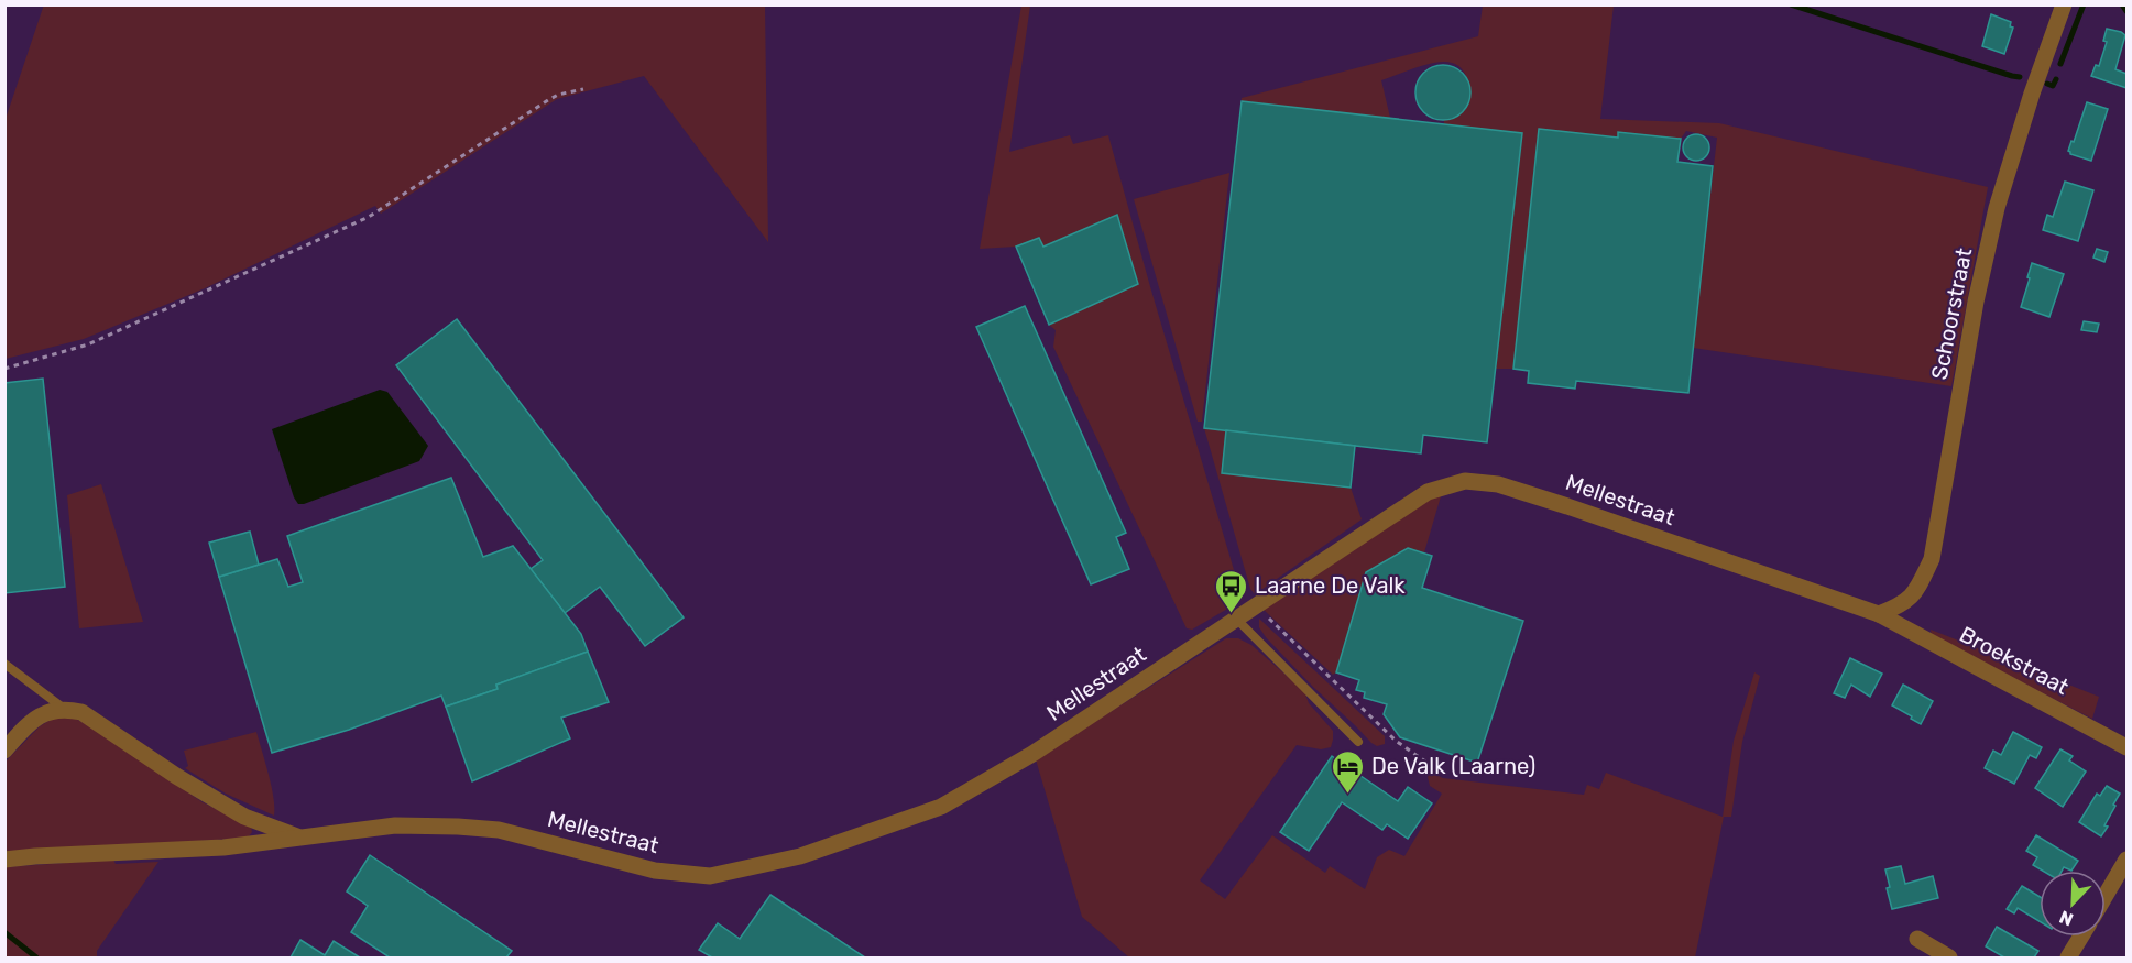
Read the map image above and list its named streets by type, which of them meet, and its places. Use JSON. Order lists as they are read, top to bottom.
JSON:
{
  "streets": {
    "street": ["Schoorstraat", "Mellestraat", "Broekstraat"]
  },
  "crossings": [
    ["Schoorstraat", "Mellestraat"],
    ["Schoorstraat", "Broekstraat"],
    ["Mellestraat", "Broekstraat"]
  ],
  "places": {
    "bus stop": ["Laarne De Valk"],
    "hotel": ["De Valk (Laarne)"]
  },
  "north": "bottom left"
}
